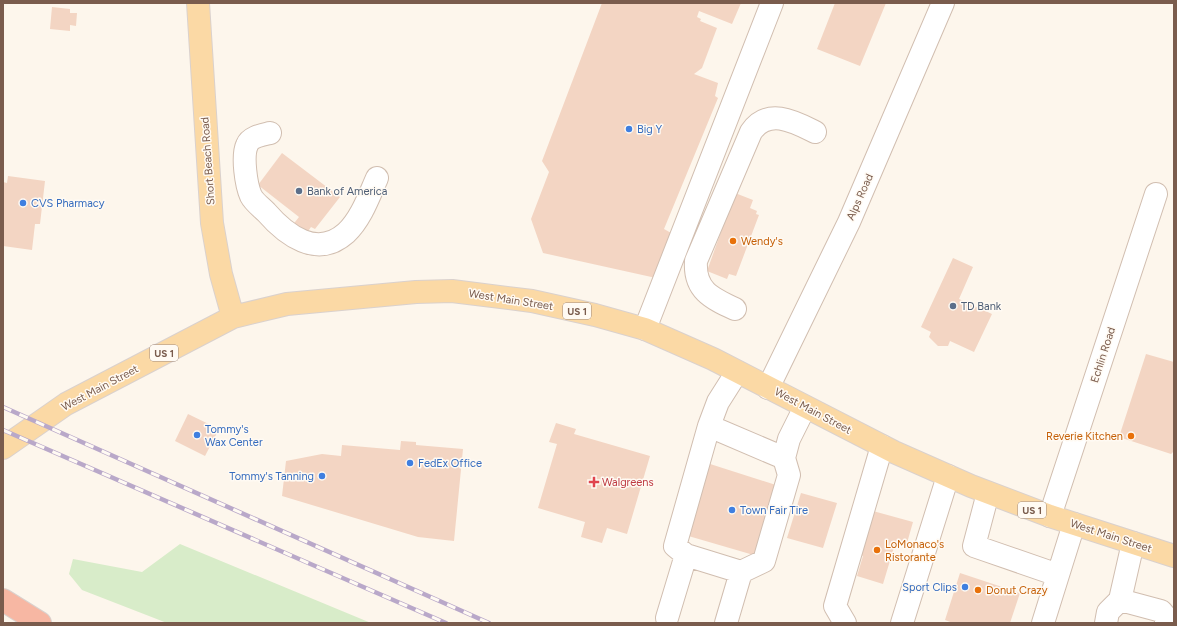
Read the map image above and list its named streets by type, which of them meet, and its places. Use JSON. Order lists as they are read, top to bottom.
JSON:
{
  "streets": {
    "main road": ["Short Beach Road", "West Main Street", "US 1"],
    "street": ["Alps Road", "Echlin Road"]
  },
  "crossings": [
    ["Short Beach Road", "West Main Street"],
    ["Alps Road", "West Main Street"],
    ["West Main Street", "Echlin Road"]
  ],
  "places": {
    "other": [
      "Big Y",
      "Bank of America",
      "CVS Pharmacy",
      "Wendy's",
      "TD Bank",
      "Tommy's Wax Center",
      "Reverie Kitchen",
      "FedEx Office",
      "Tommy's Tanning",
      "Town Fair Tire",
      "LoMonaco's Ristorante",
      "Sport Clips",
      "Donut Crazy"
    ],
    "health": ["Walgreens"]
  }
}
